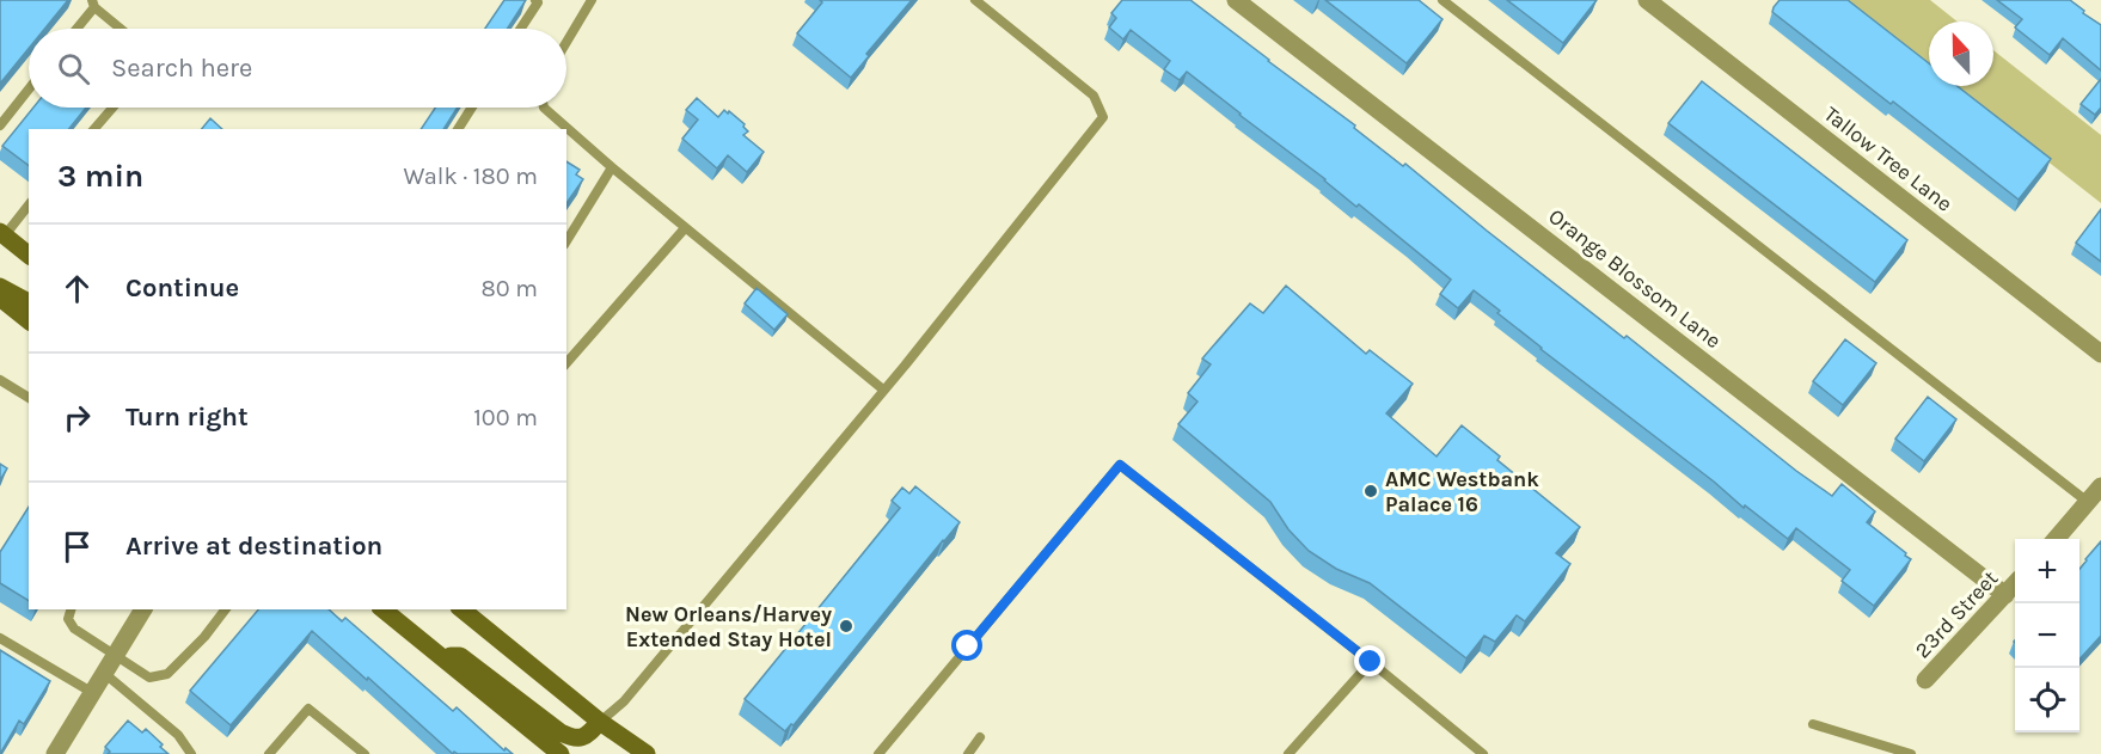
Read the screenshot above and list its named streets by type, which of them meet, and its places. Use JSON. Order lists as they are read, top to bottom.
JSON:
{
  "streets": {
    "street": ["Tallow Tree Lane", "Orange Blossom Lane", "23rd Street"]
  },
  "crossings": [
    ["Orange Blossom Lane", "23rd Street"]
  ],
  "places": ["AMC Westbank Palace 16", "New Orleans/Harvey Extended Stay Hotel"],
  "north": "top",
  "page": {
    "search": "Search here",
    "heading": ["3 min", "Walk · 180 m"],
    "list": [
      ["Continue", "80 m"],
      ["Turn right", "100 m"],
      "Arrive at destination"
    ],
    "map_buttons": ["+", "−"]
  }
}
